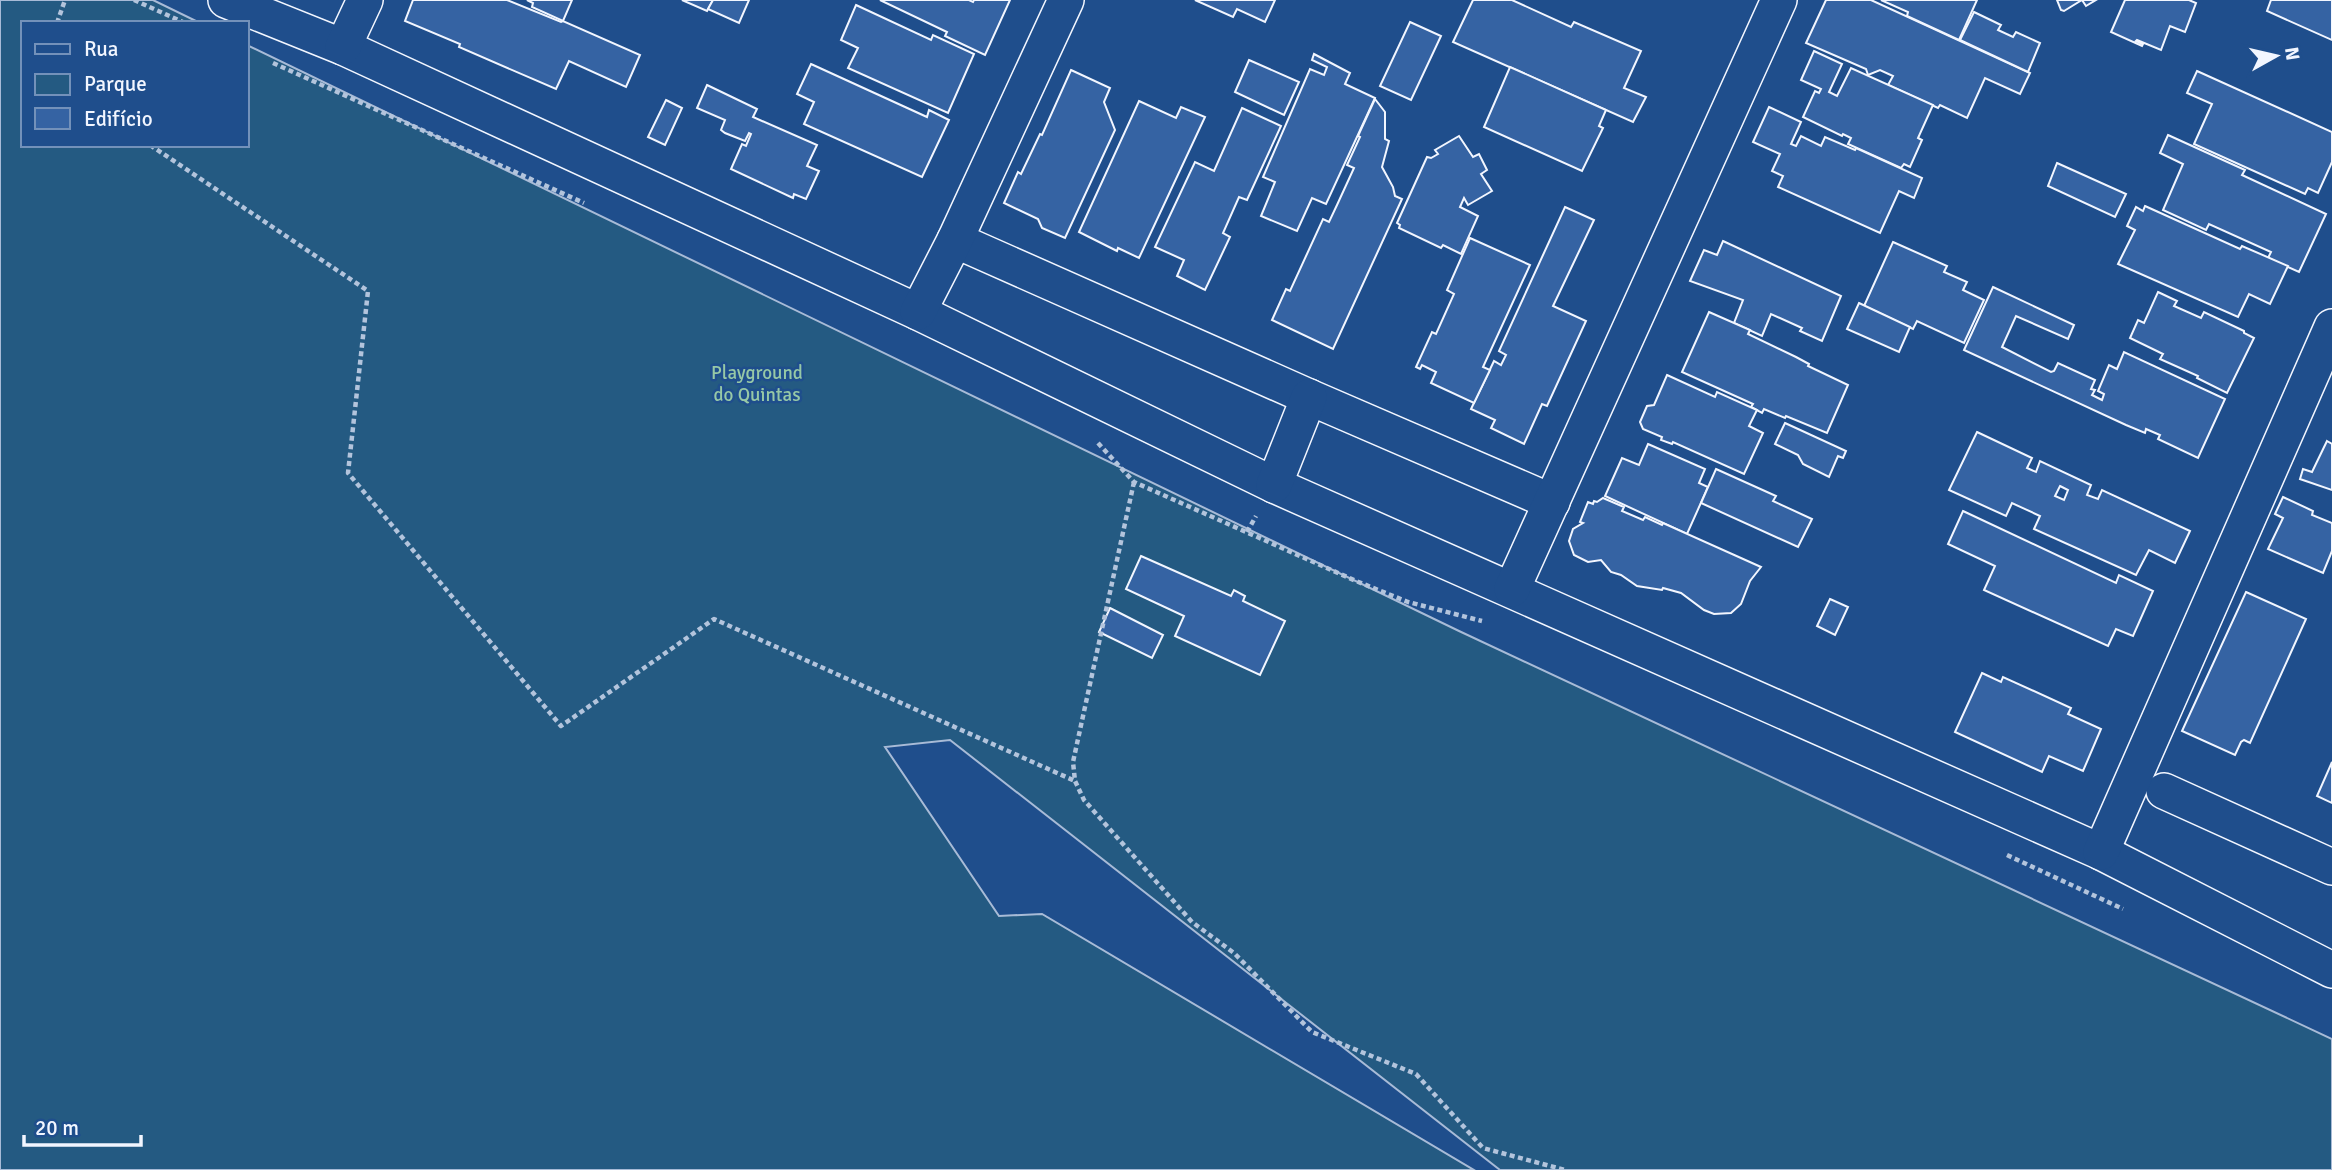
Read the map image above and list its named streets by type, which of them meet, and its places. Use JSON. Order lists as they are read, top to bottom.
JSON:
{
  "parks": ["Playground do Quintas"],
  "legend": ["Rua", "Parque", "Edifício"],
  "scale_bar": "20 m",
  "north": "right"
}
